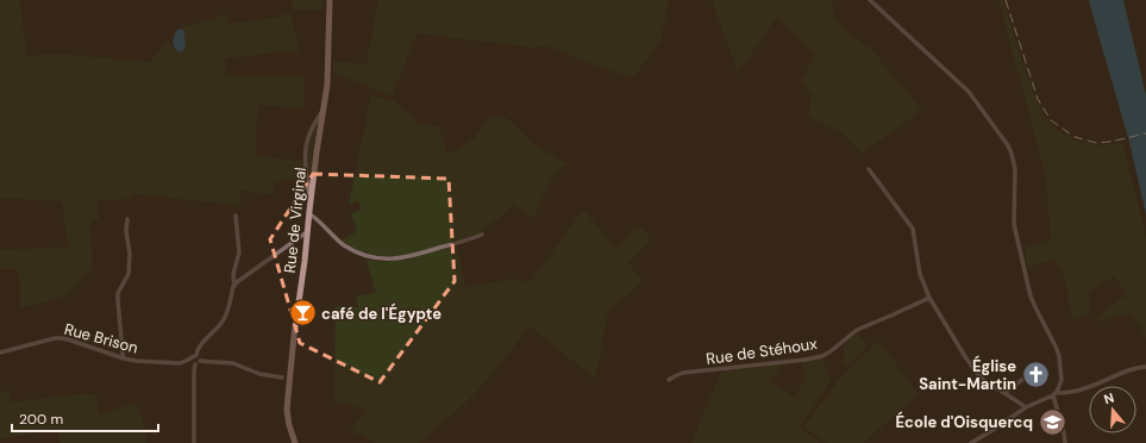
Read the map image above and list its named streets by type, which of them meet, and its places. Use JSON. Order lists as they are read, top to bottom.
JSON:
{
  "streets": {
    "street": ["Rue de Virginal", "Rue Brison", "Rue de Stéhoux"]
  },
  "places": {
    "bar": ["café de l'Égypte"],
    "church": ["Église Saint-Martin"],
    "school or university": ["École d'Oisquercq"]
  },
  "scale_bar": "200 m",
  "north": "top"
}
